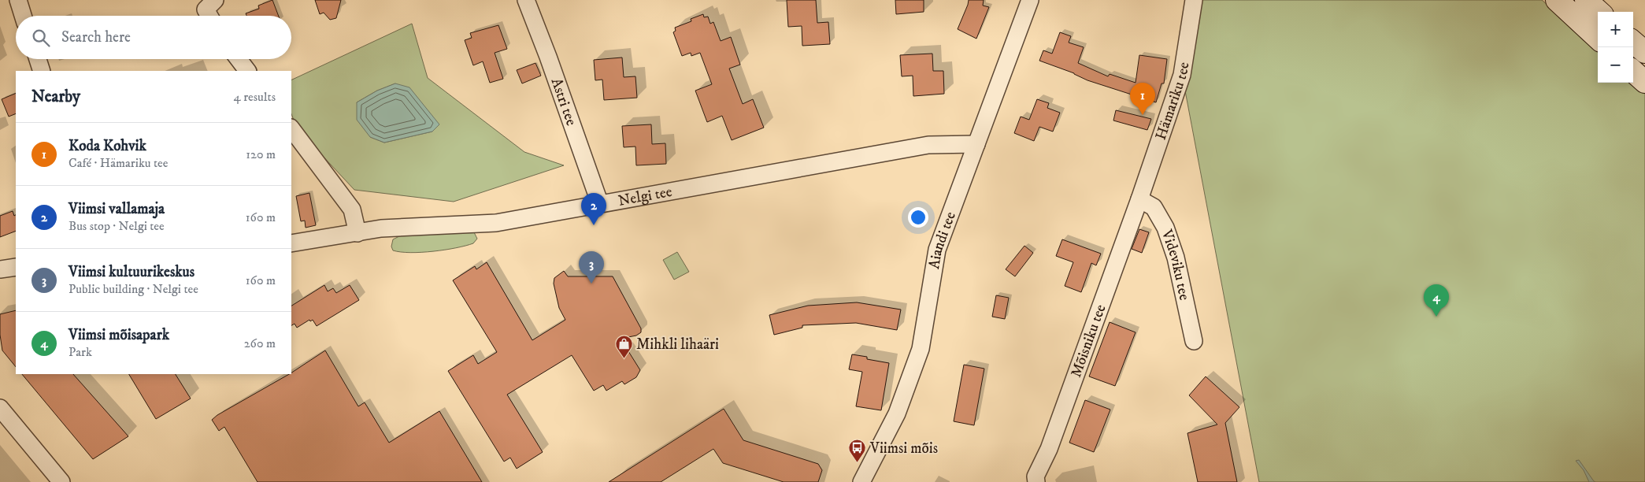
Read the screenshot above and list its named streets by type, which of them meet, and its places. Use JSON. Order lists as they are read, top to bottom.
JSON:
{
  "streets": {
    "street": [
      "Hämariku tee",
      "Astri tee",
      "Nelgi tee",
      "Aiandi tee",
      "Videviku tee",
      "Mõisniku tee"
    ]
  },
  "crossings": [
    ["Hämariku tee", "Videviku tee"],
    ["Hämariku tee", "Mõisniku tee"],
    ["Astri tee", "Nelgi tee"],
    ["Nelgi tee", "Aiandi tee"],
    ["Videviku tee", "Mõisniku tee"]
  ],
  "places": {
    "shop": ["Mihkli lihaäri"],
    "bus stop": ["Viimsi mõis"]
  },
  "page": {
    "map_buttons": ["+", "−"],
    "search": "Search here",
    "heading": ["Nearby", "4 results"],
    "pins": [
      "1",
      "2",
      "3",
      "4"
    ],
    "list": [
      {
        "mark": "1",
        "name": "Koda Kohvik",
        "note": "Café · Hämariku tee",
        "value": "120 m"
      },
      {
        "mark": "2",
        "name": "Viimsi vallamaja",
        "note": "Bus stop · Nelgi tee",
        "value": "160 m"
      },
      {
        "mark": "3",
        "name": "Viimsi kultuurikeskus",
        "note": "Public building · Nelgi tee",
        "value": "160 m"
      },
      {
        "mark": "4",
        "name": "Viimsi mõisapark",
        "note": "Park",
        "value": "260 m"
      }
    ]
  }
}
